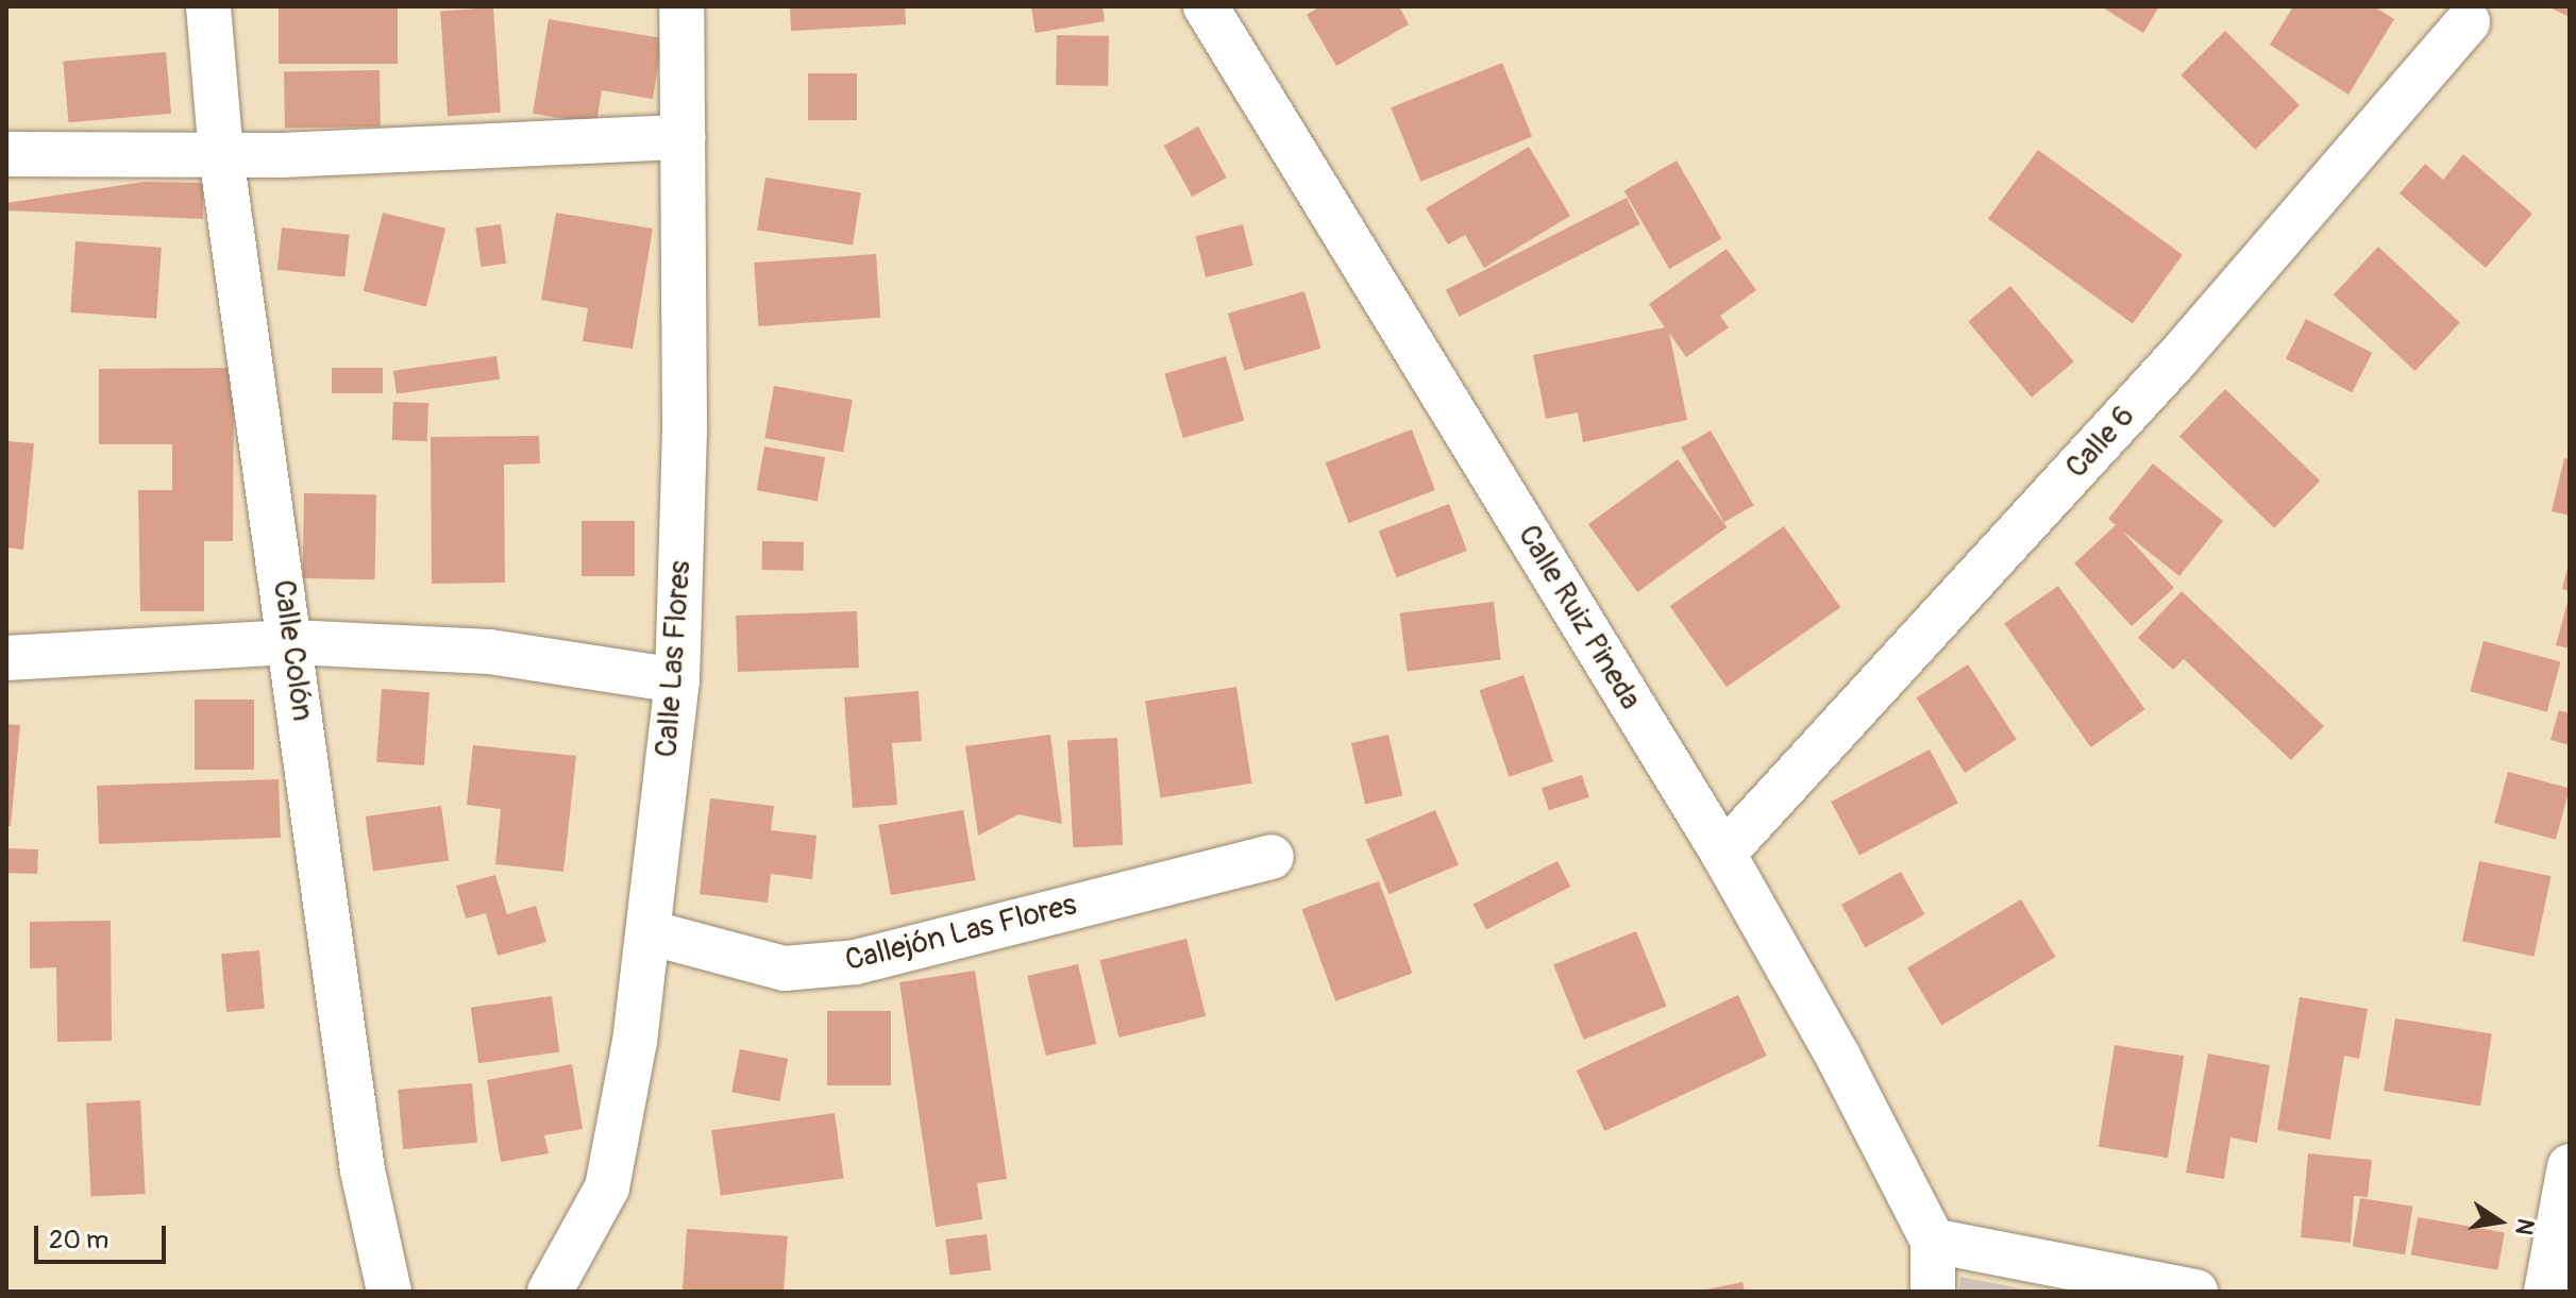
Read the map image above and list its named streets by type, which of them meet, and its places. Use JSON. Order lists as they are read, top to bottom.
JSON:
{
  "streets": {
    "street": [
      "Calle 6",
      "Calle Ruiz Pineda",
      "Calle Colón",
      "Calle Las Flores",
      "Callejón Las Flores"
    ]
  },
  "crossings": [
    ["Calle 6", "Calle Ruiz Pineda"],
    ["Calle Las Flores", "Callejón Las Flores"]
  ],
  "scale_bar": "20 m",
  "north": "right"
}
